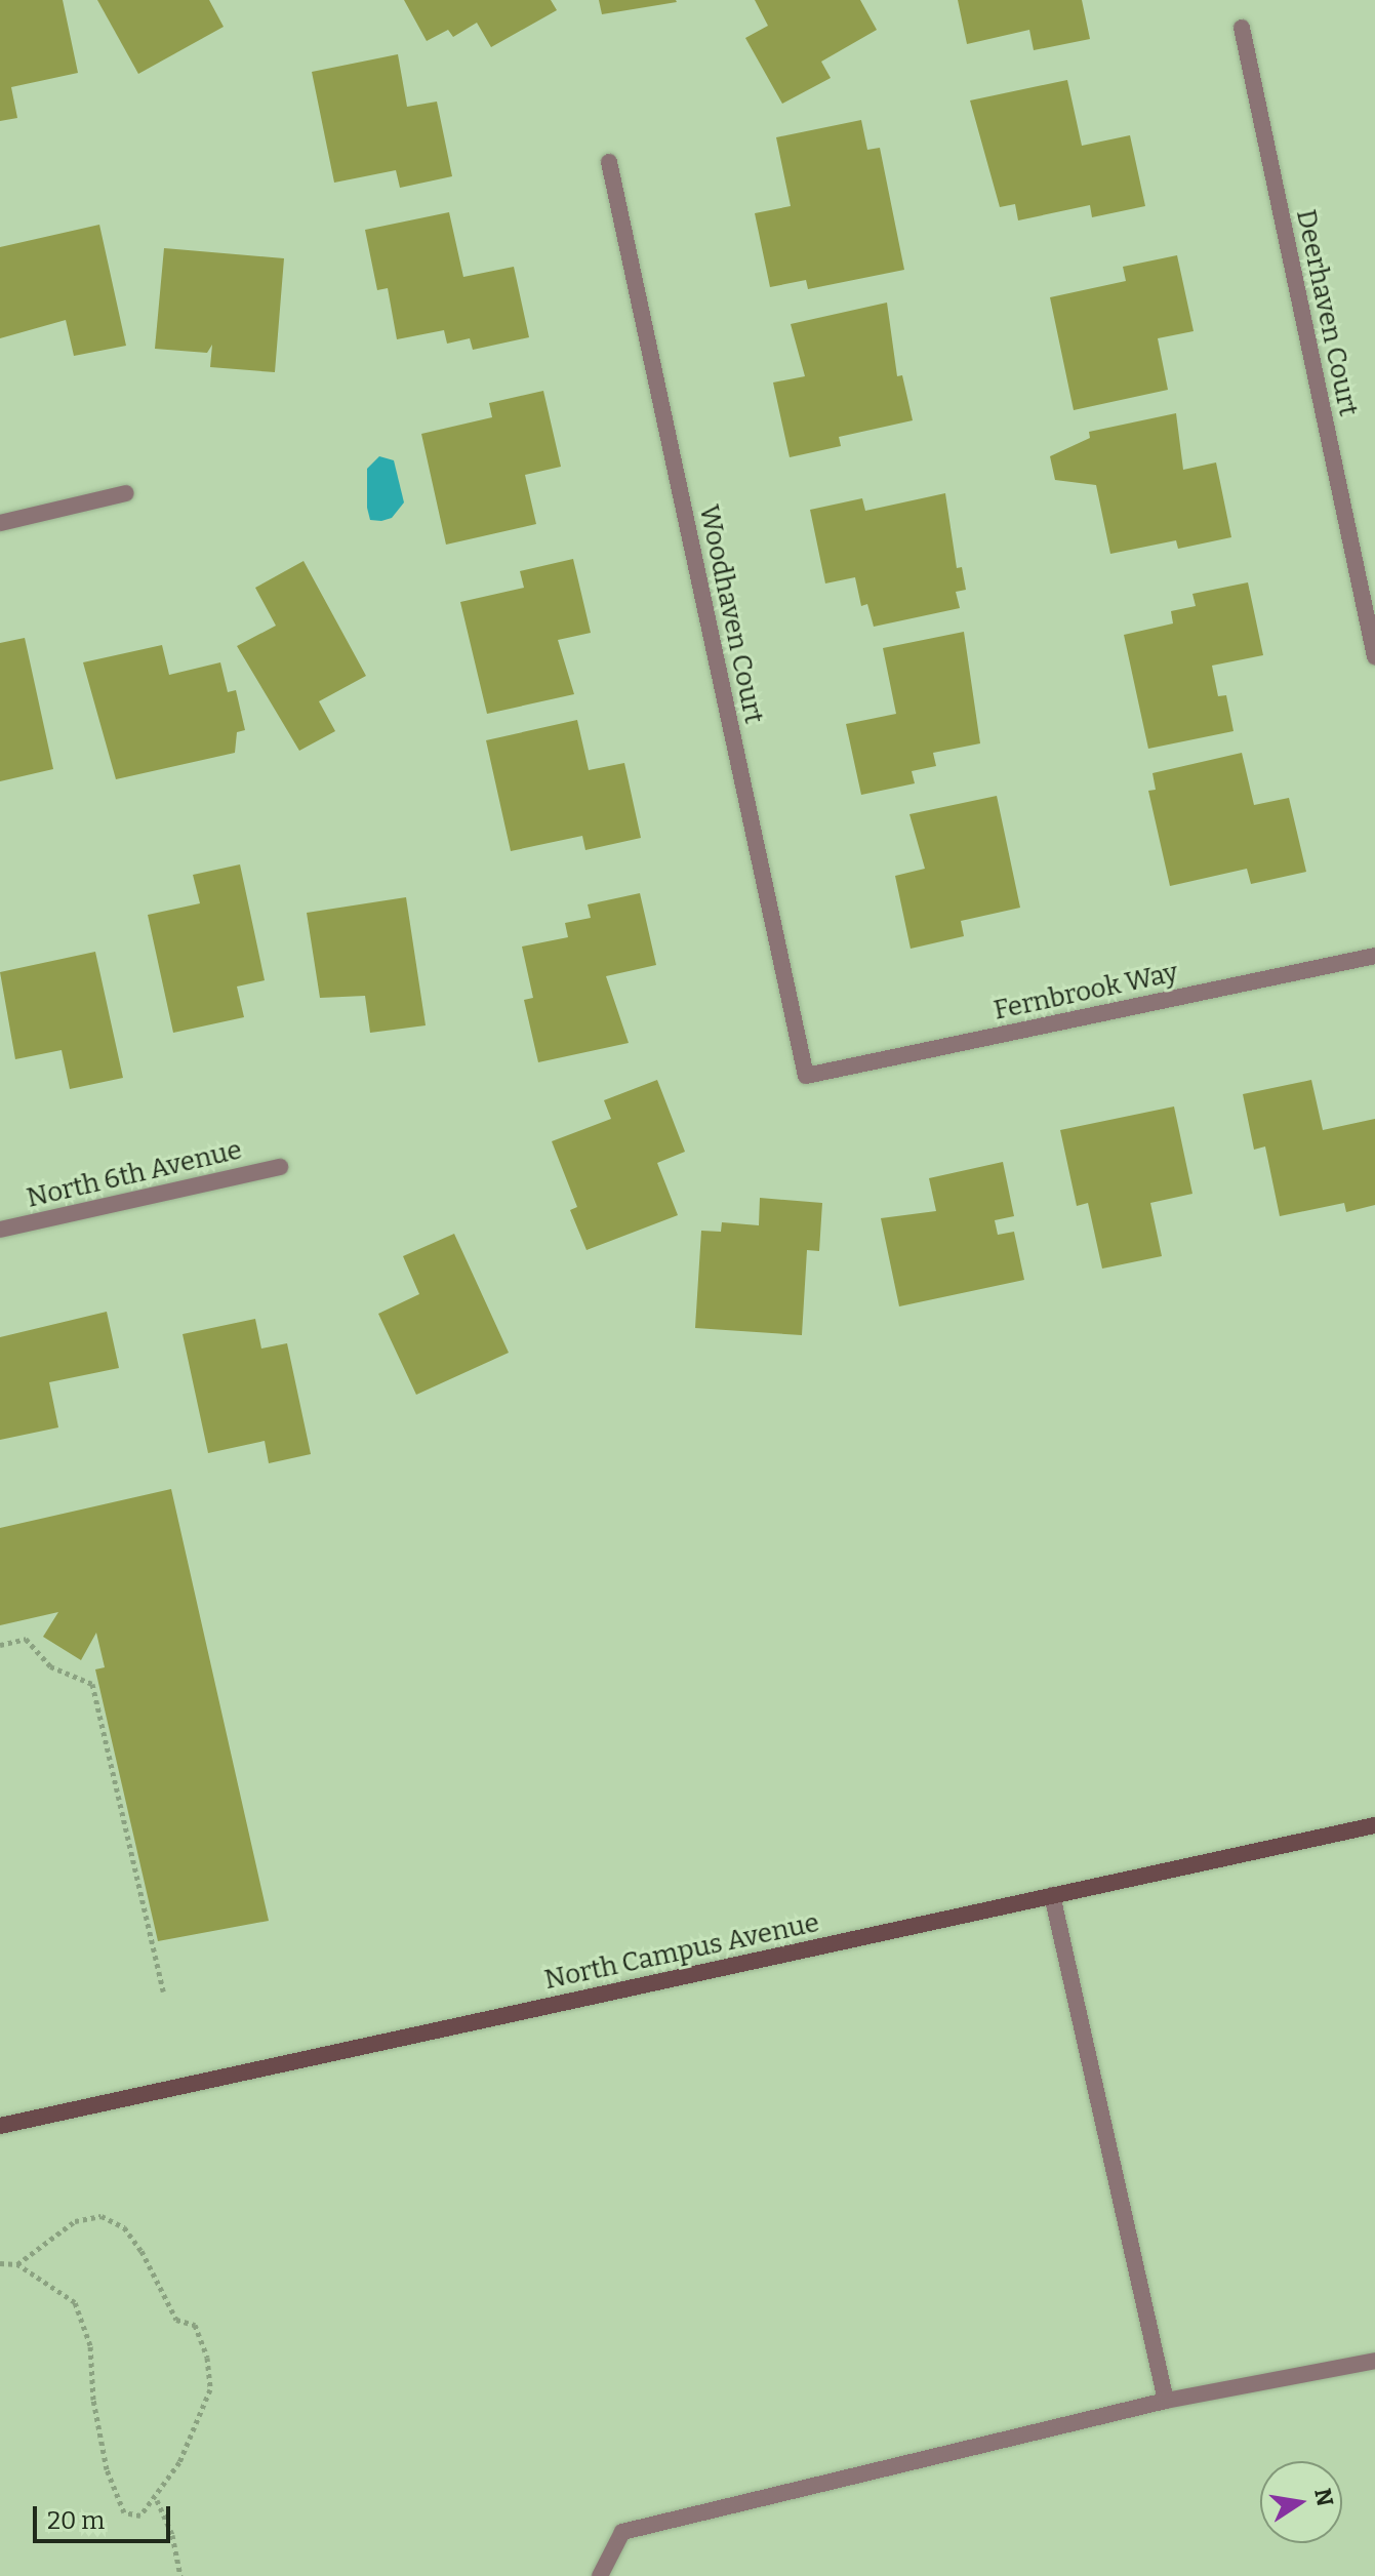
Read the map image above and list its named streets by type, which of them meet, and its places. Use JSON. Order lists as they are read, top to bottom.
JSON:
{
  "streets": {
    "main road": ["North Campus Avenue"],
    "street": [
      "Deerhaven Court",
      "Woodhaven Court",
      "Fernbrook Way",
      "North 6th Avenue"
    ]
  },
  "crossings": [
    ["Woodhaven Court", "Fernbrook Way"]
  ],
  "scale_bar": "20 m",
  "north": "right"
}
